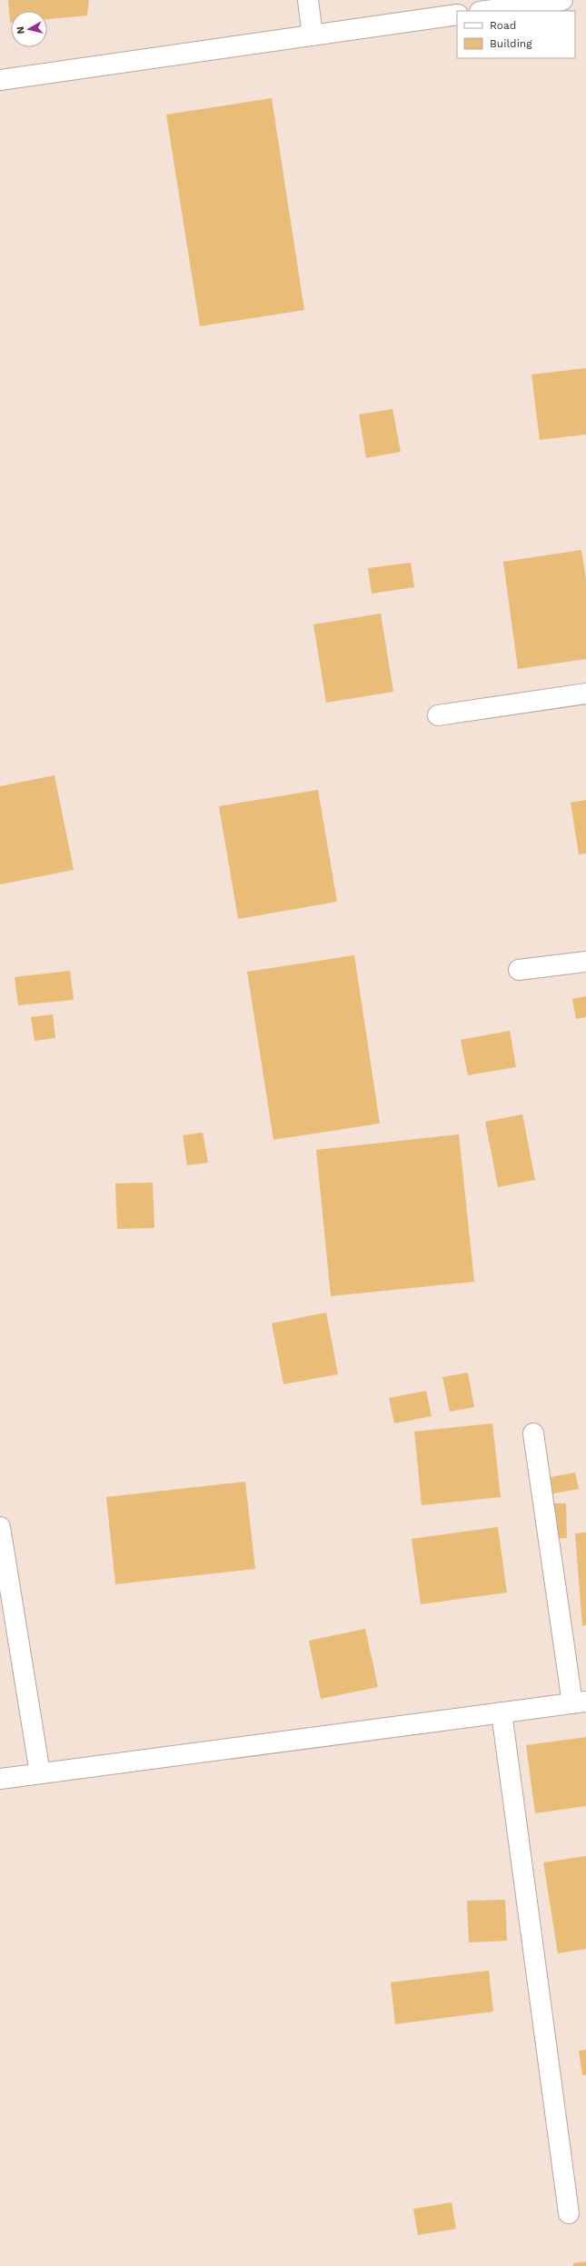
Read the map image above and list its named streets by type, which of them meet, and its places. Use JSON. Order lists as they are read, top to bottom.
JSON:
{
  "legend": ["Road", "Building"],
  "north": "left"
}
